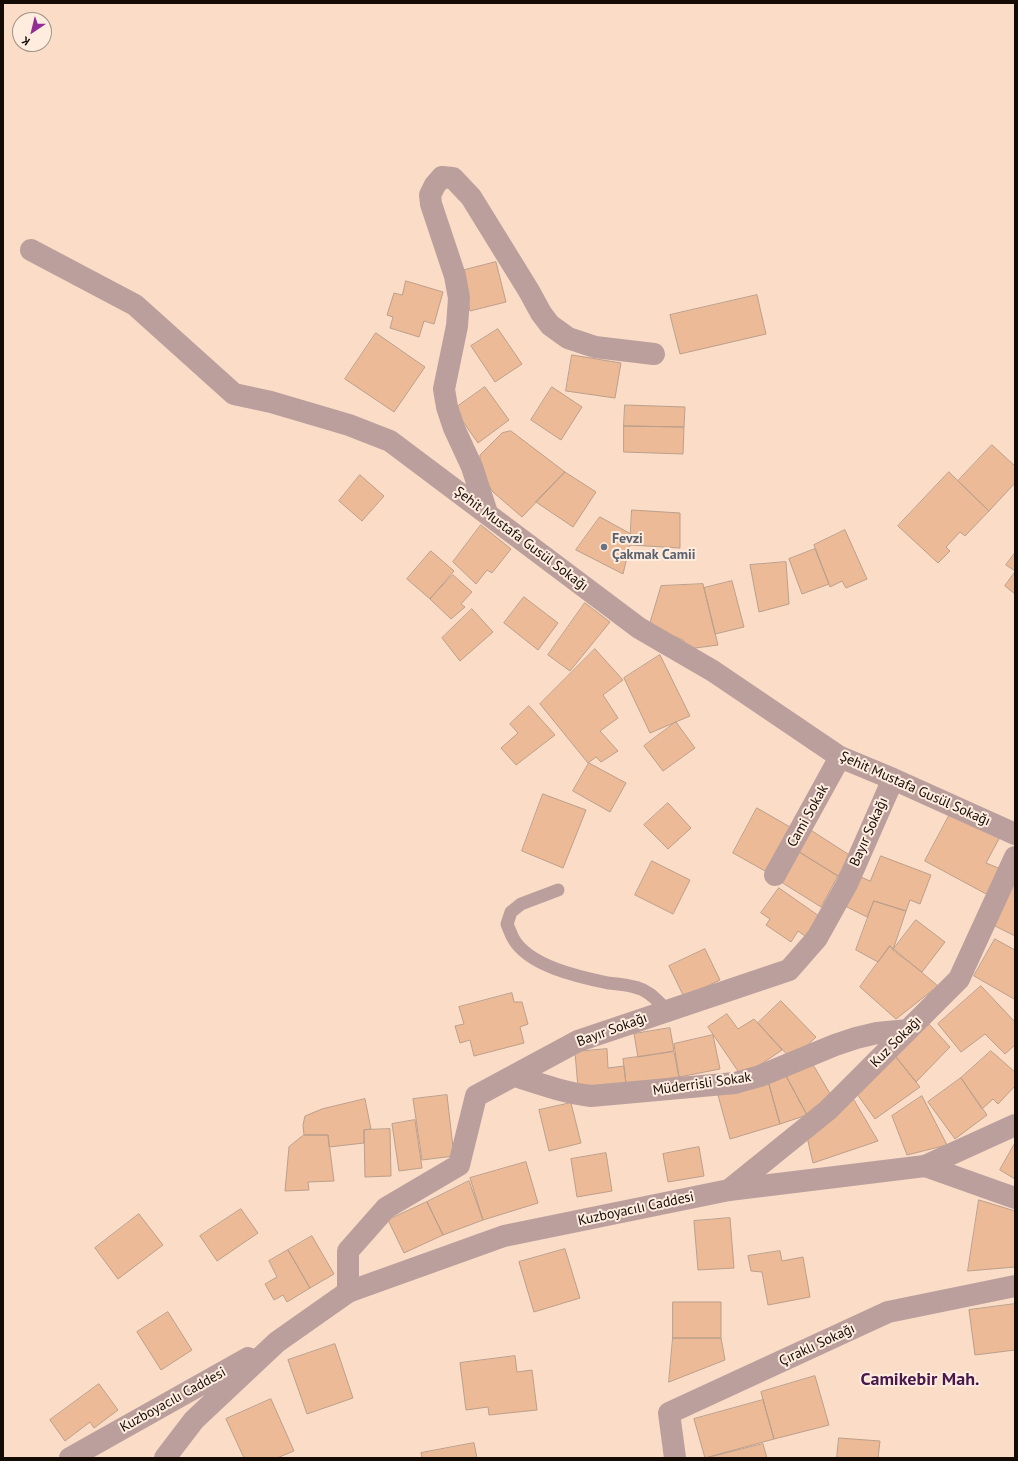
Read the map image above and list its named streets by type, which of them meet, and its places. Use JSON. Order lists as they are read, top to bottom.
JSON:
{
  "streets": {
    "street": [
      "Şehit Mustafa Gusül Sokağı",
      "Cami Sokak",
      "Bayır Sokağı",
      "Kuz Sokağı",
      "Müderrisli Sokak",
      "Kuzboyacılı Caddesi",
      "Çıraklı Sokağı"
    ]
  },
  "crossings": [
    ["Şehit Mustafa Gusül Sokağı", "Cami Sokak"],
    ["Şehit Mustafa Gusül Sokağı", "Bayır Sokağı"],
    ["Bayır Sokağı", "Müderrisli Sokak"],
    ["Bayır Sokağı", "Kuzboyacılı Caddesi"],
    ["Kuz Sokağı", "Müderrisli Sokak"],
    ["Kuz Sokağı", "Kuzboyacılı Caddesi"]
  ],
  "districts": ["Camikebir Mah."],
  "places": ["Fevzi Çakmak Camii"],
  "north": "bottom left"
}
